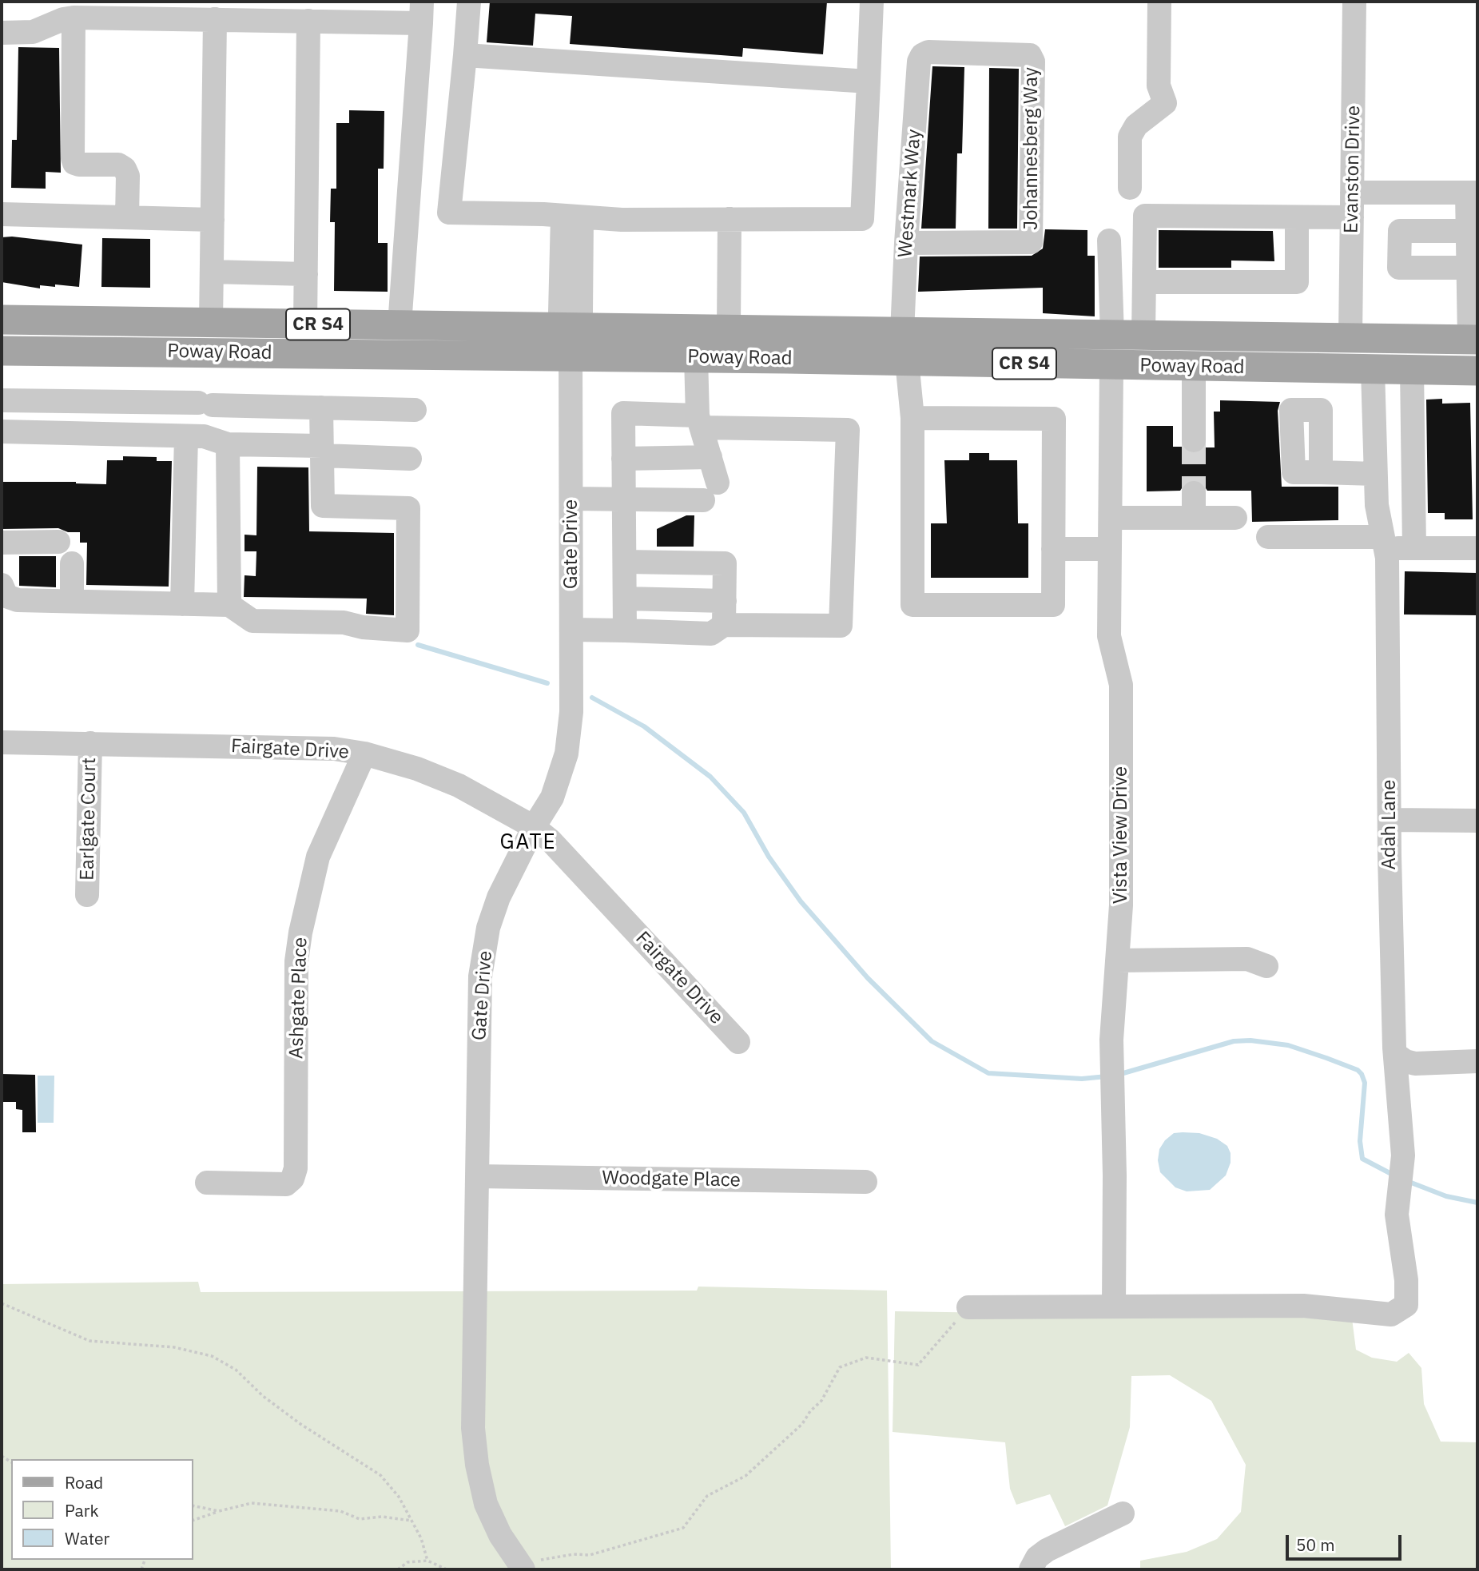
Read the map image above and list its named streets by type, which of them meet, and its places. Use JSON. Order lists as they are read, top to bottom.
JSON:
{
  "streets": {
    "main road": ["CR S4", "Poway Road"],
    "street": [
      "Johannesberg Way",
      "Evanston Drive",
      "Westmark Way",
      "Gate Drive",
      "Fairgate Drive",
      "Earlgate Court",
      "Adah Lane",
      "Vista View Drive",
      "Ashgate Place",
      "Woodgate Place"
    ]
  },
  "crossings": [
    ["Johannesberg Way", "Westmark Way"],
    ["Evanston Drive", "Poway Road"],
    ["Westmark Way", "Poway Road"],
    ["Poway Road", "Gate Drive"],
    ["Poway Road", "Adah Lane"],
    ["Poway Road", "Vista View Drive"],
    ["Gate Drive", "Fairgate Drive"],
    ["Gate Drive", "Woodgate Place"],
    ["Fairgate Drive", "Earlgate Court"],
    ["Fairgate Drive", "Ashgate Place"],
    ["Adah Lane", "Vista View Drive"]
  ],
  "districts": ["GATE"],
  "legend": ["Road", "Park", "Water"],
  "scale_bar": "50 m"
}
